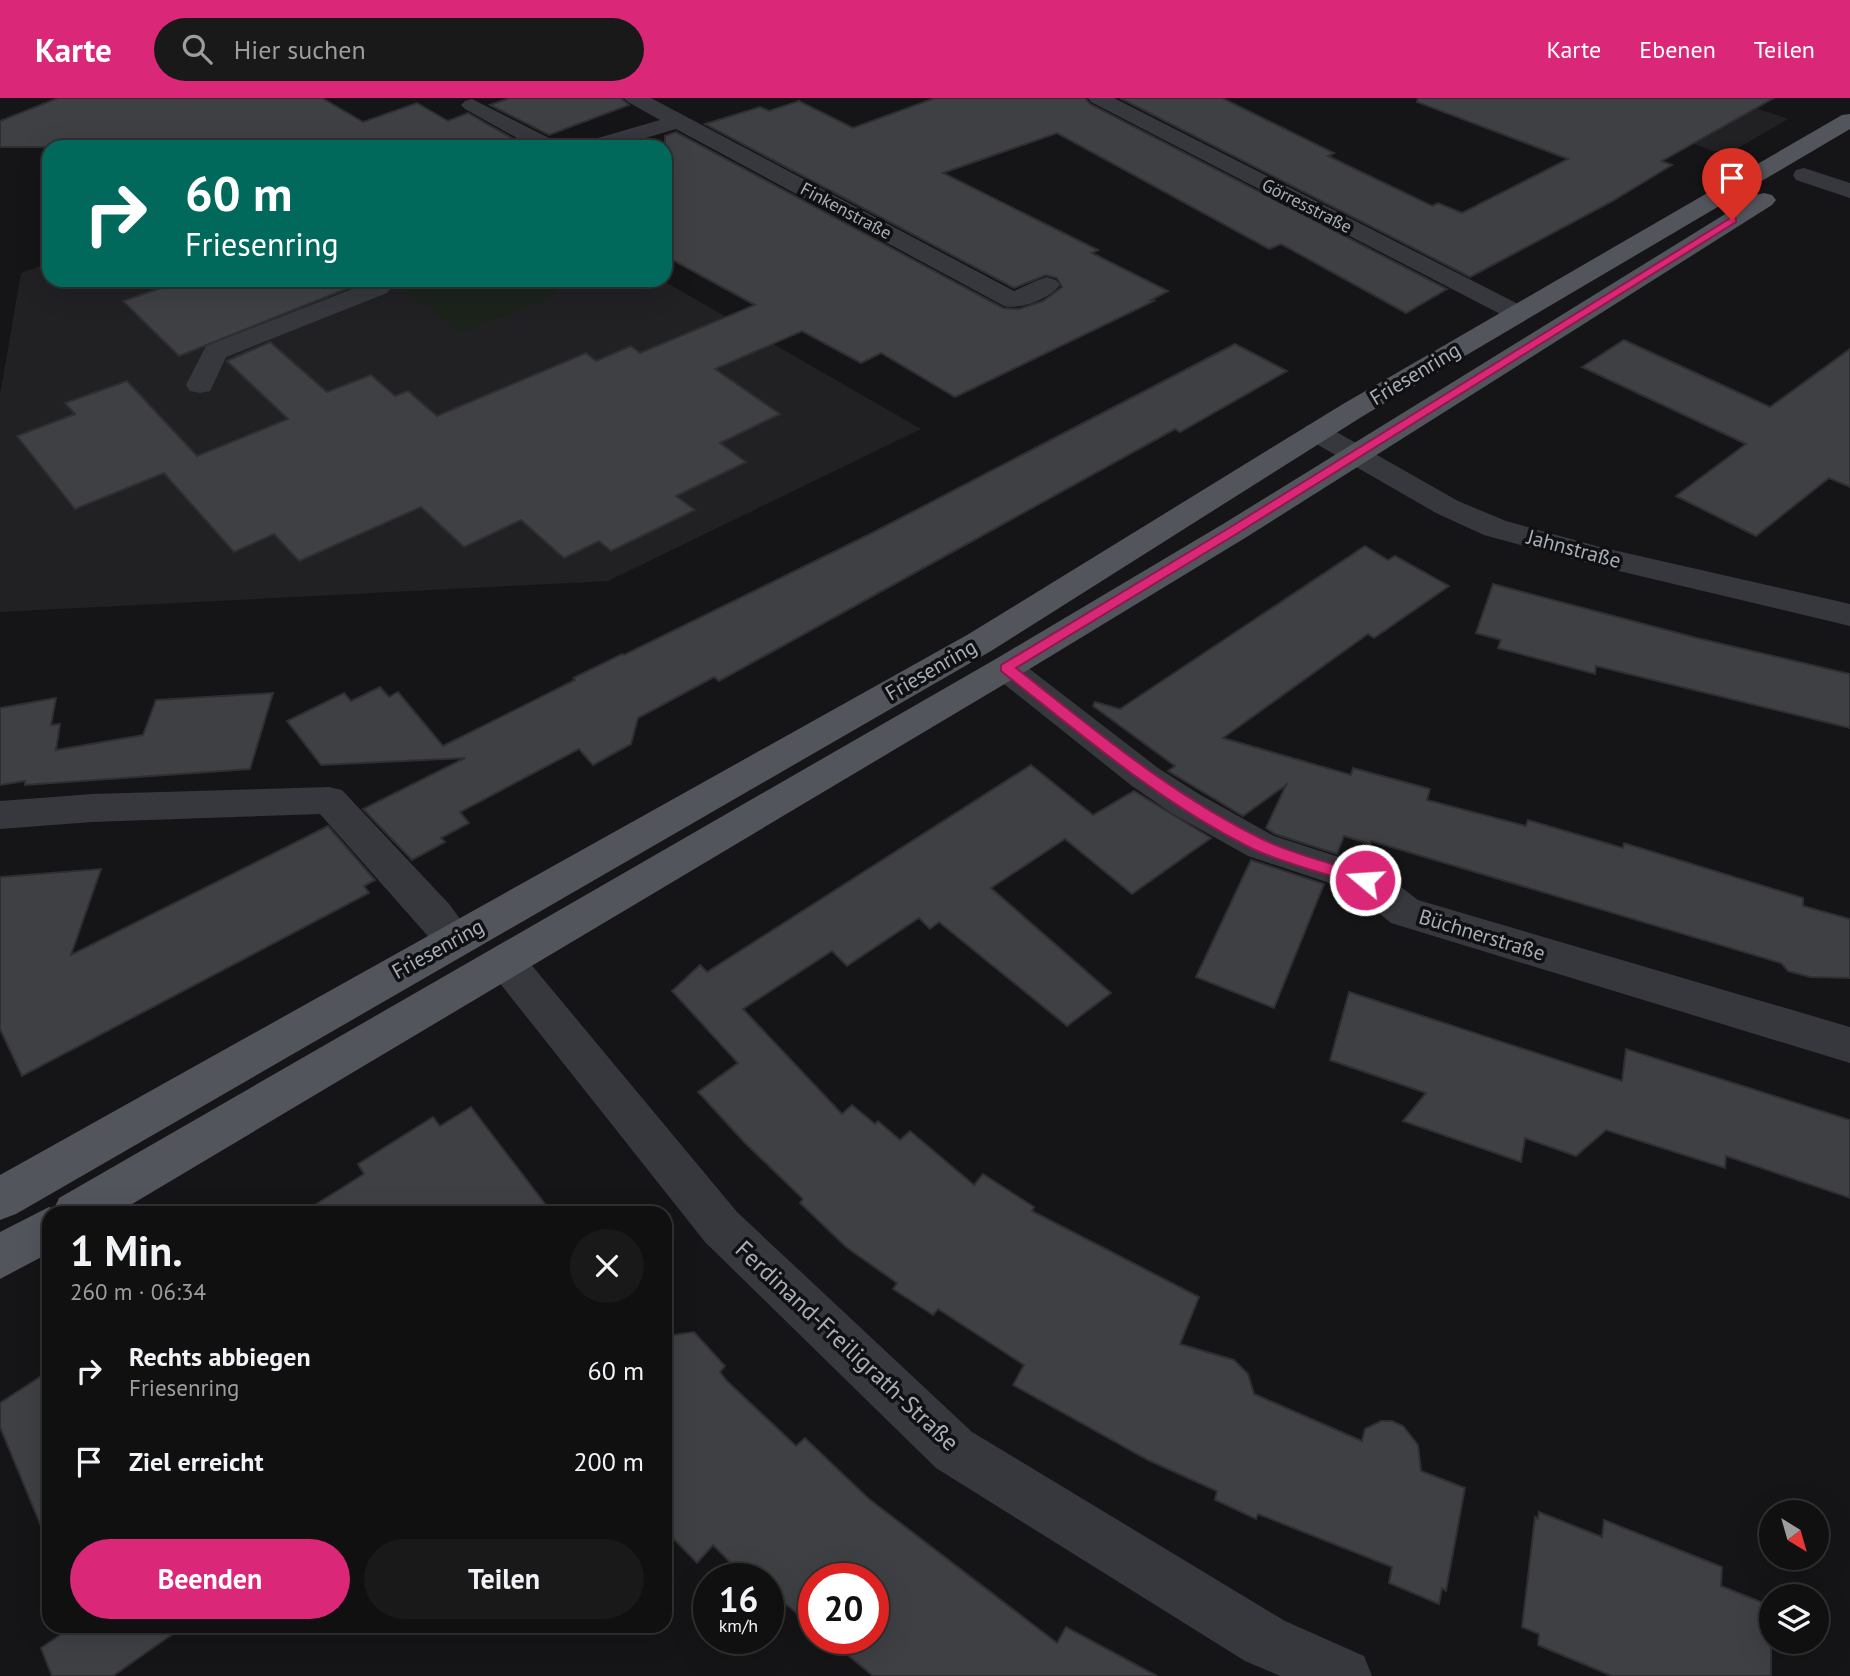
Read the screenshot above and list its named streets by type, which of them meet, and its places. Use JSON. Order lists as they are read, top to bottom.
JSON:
{
  "streets": {
    "main road": ["Friesenring"],
    "street": [
      "Görresstraße",
      "Finkenstraße",
      "Jahnstraße",
      "Büchnerstraße",
      "Ferdinand-Freiligrath-Straße"
    ]
  },
  "crossings": [
    ["Görresstraße", "Friesenring"],
    ["Friesenring", "Jahnstraße"],
    ["Friesenring", "Büchnerstraße"],
    ["Friesenring", "Ferdinand-Freiligrath-Straße"]
  ],
  "north": "bottom right",
  "page": {
    "header": "Karte",
    "search": "Hier suchen",
    "nav": ["Karte", "Ebenen", "Teilen"],
    "turn": ["60 m", "Friesenring"],
    "heading": ["1 Min.", "260 m · 06:34"],
    "list": [
      {
        "name": "Rechts abbiegen",
        "note": "Friesenring",
        "value": "60 m"
      },
      {
        "name": "Ziel erreicht",
        "value": "200 m"
      }
    ],
    "buttons": ["Beenden", "Teilen"],
    "speed": "16 km/h",
    "limit": "20"
  }
}
